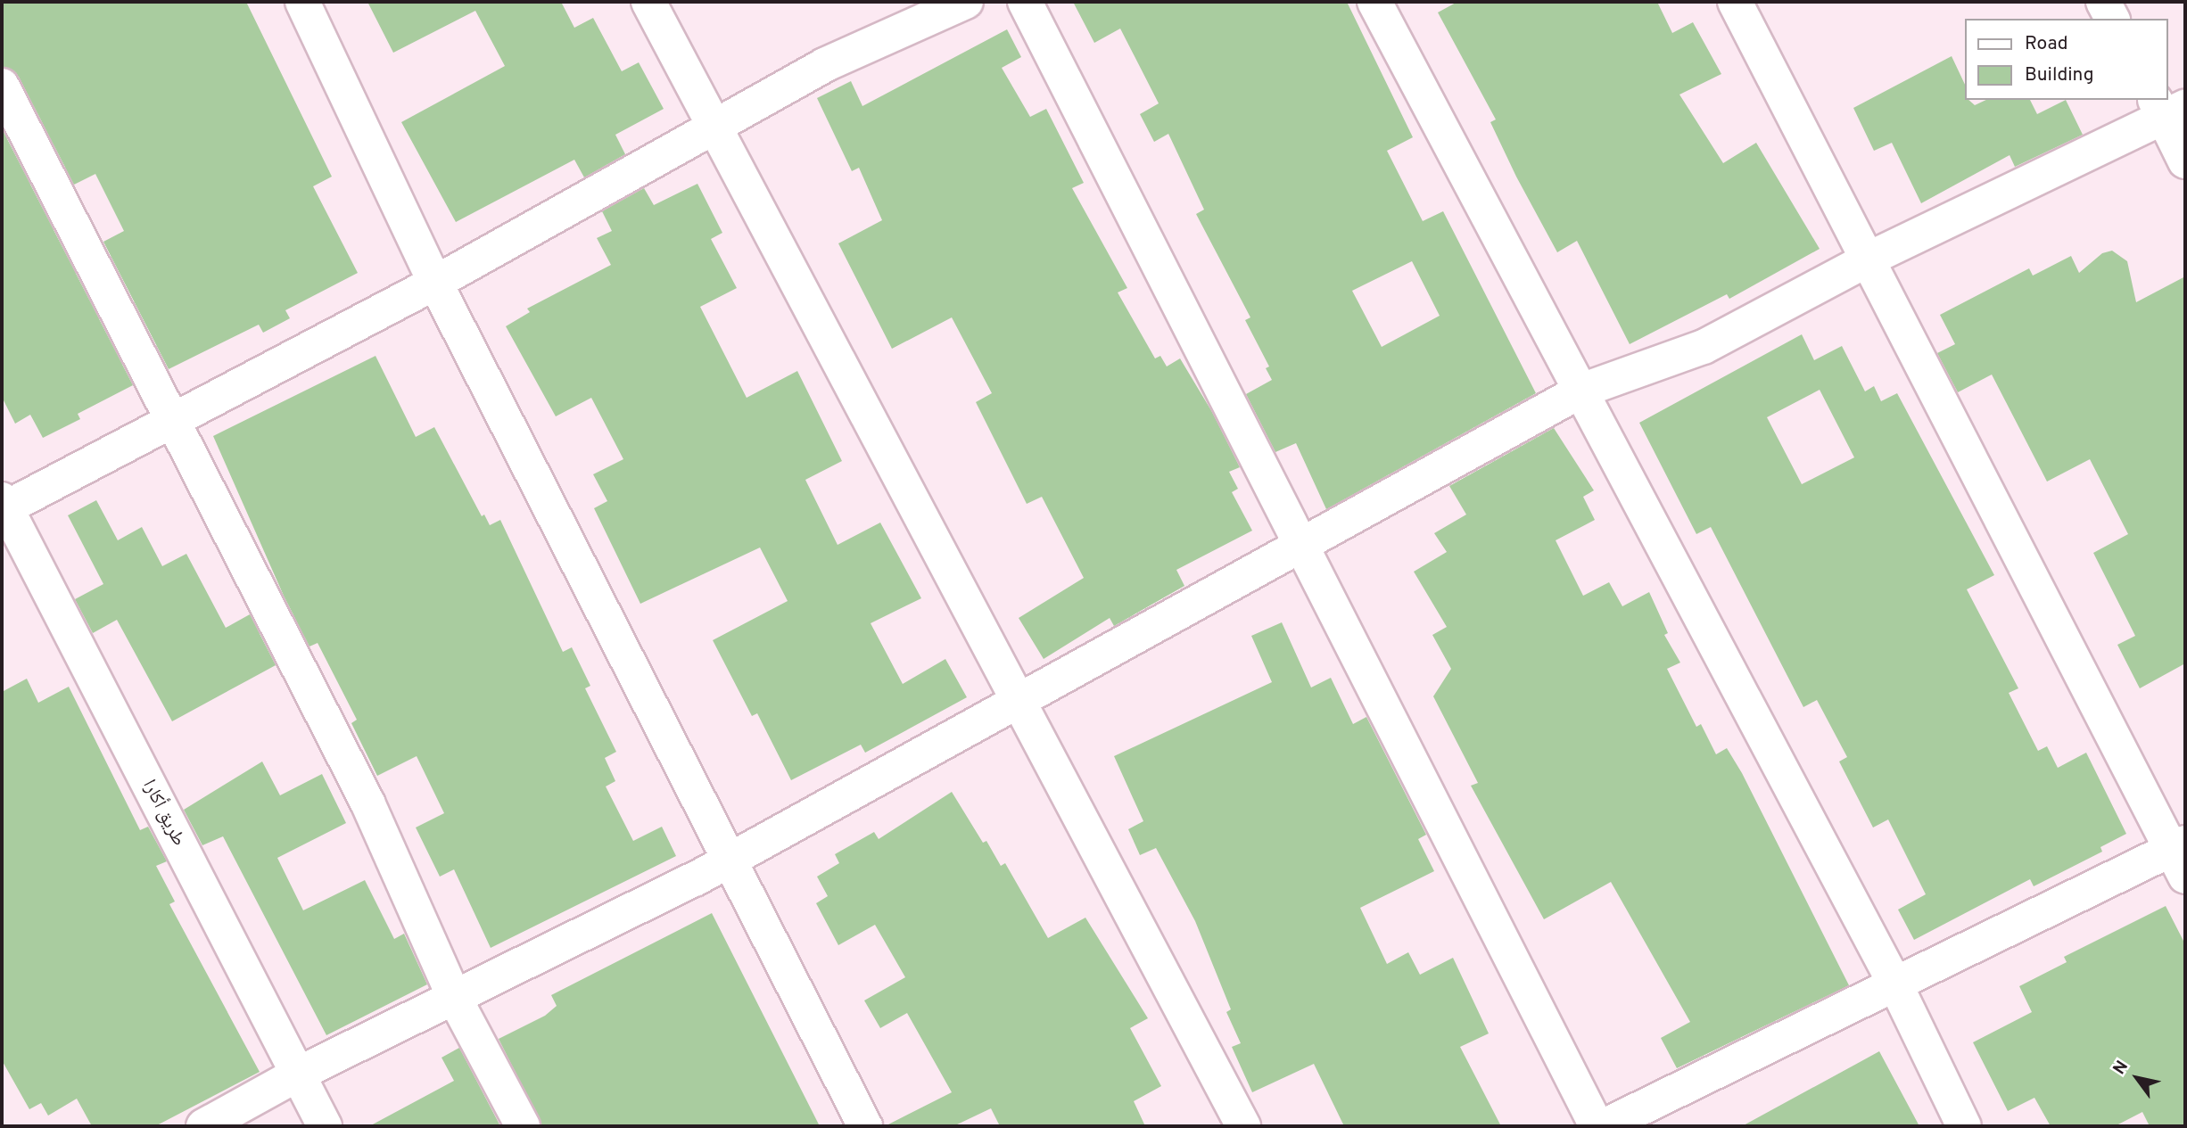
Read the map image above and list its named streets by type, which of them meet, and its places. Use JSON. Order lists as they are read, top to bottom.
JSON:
{
  "streets": {
    "street": ["طريق أكارا"]
  },
  "legend": ["Road", "Building"],
  "north": "top left"
}
